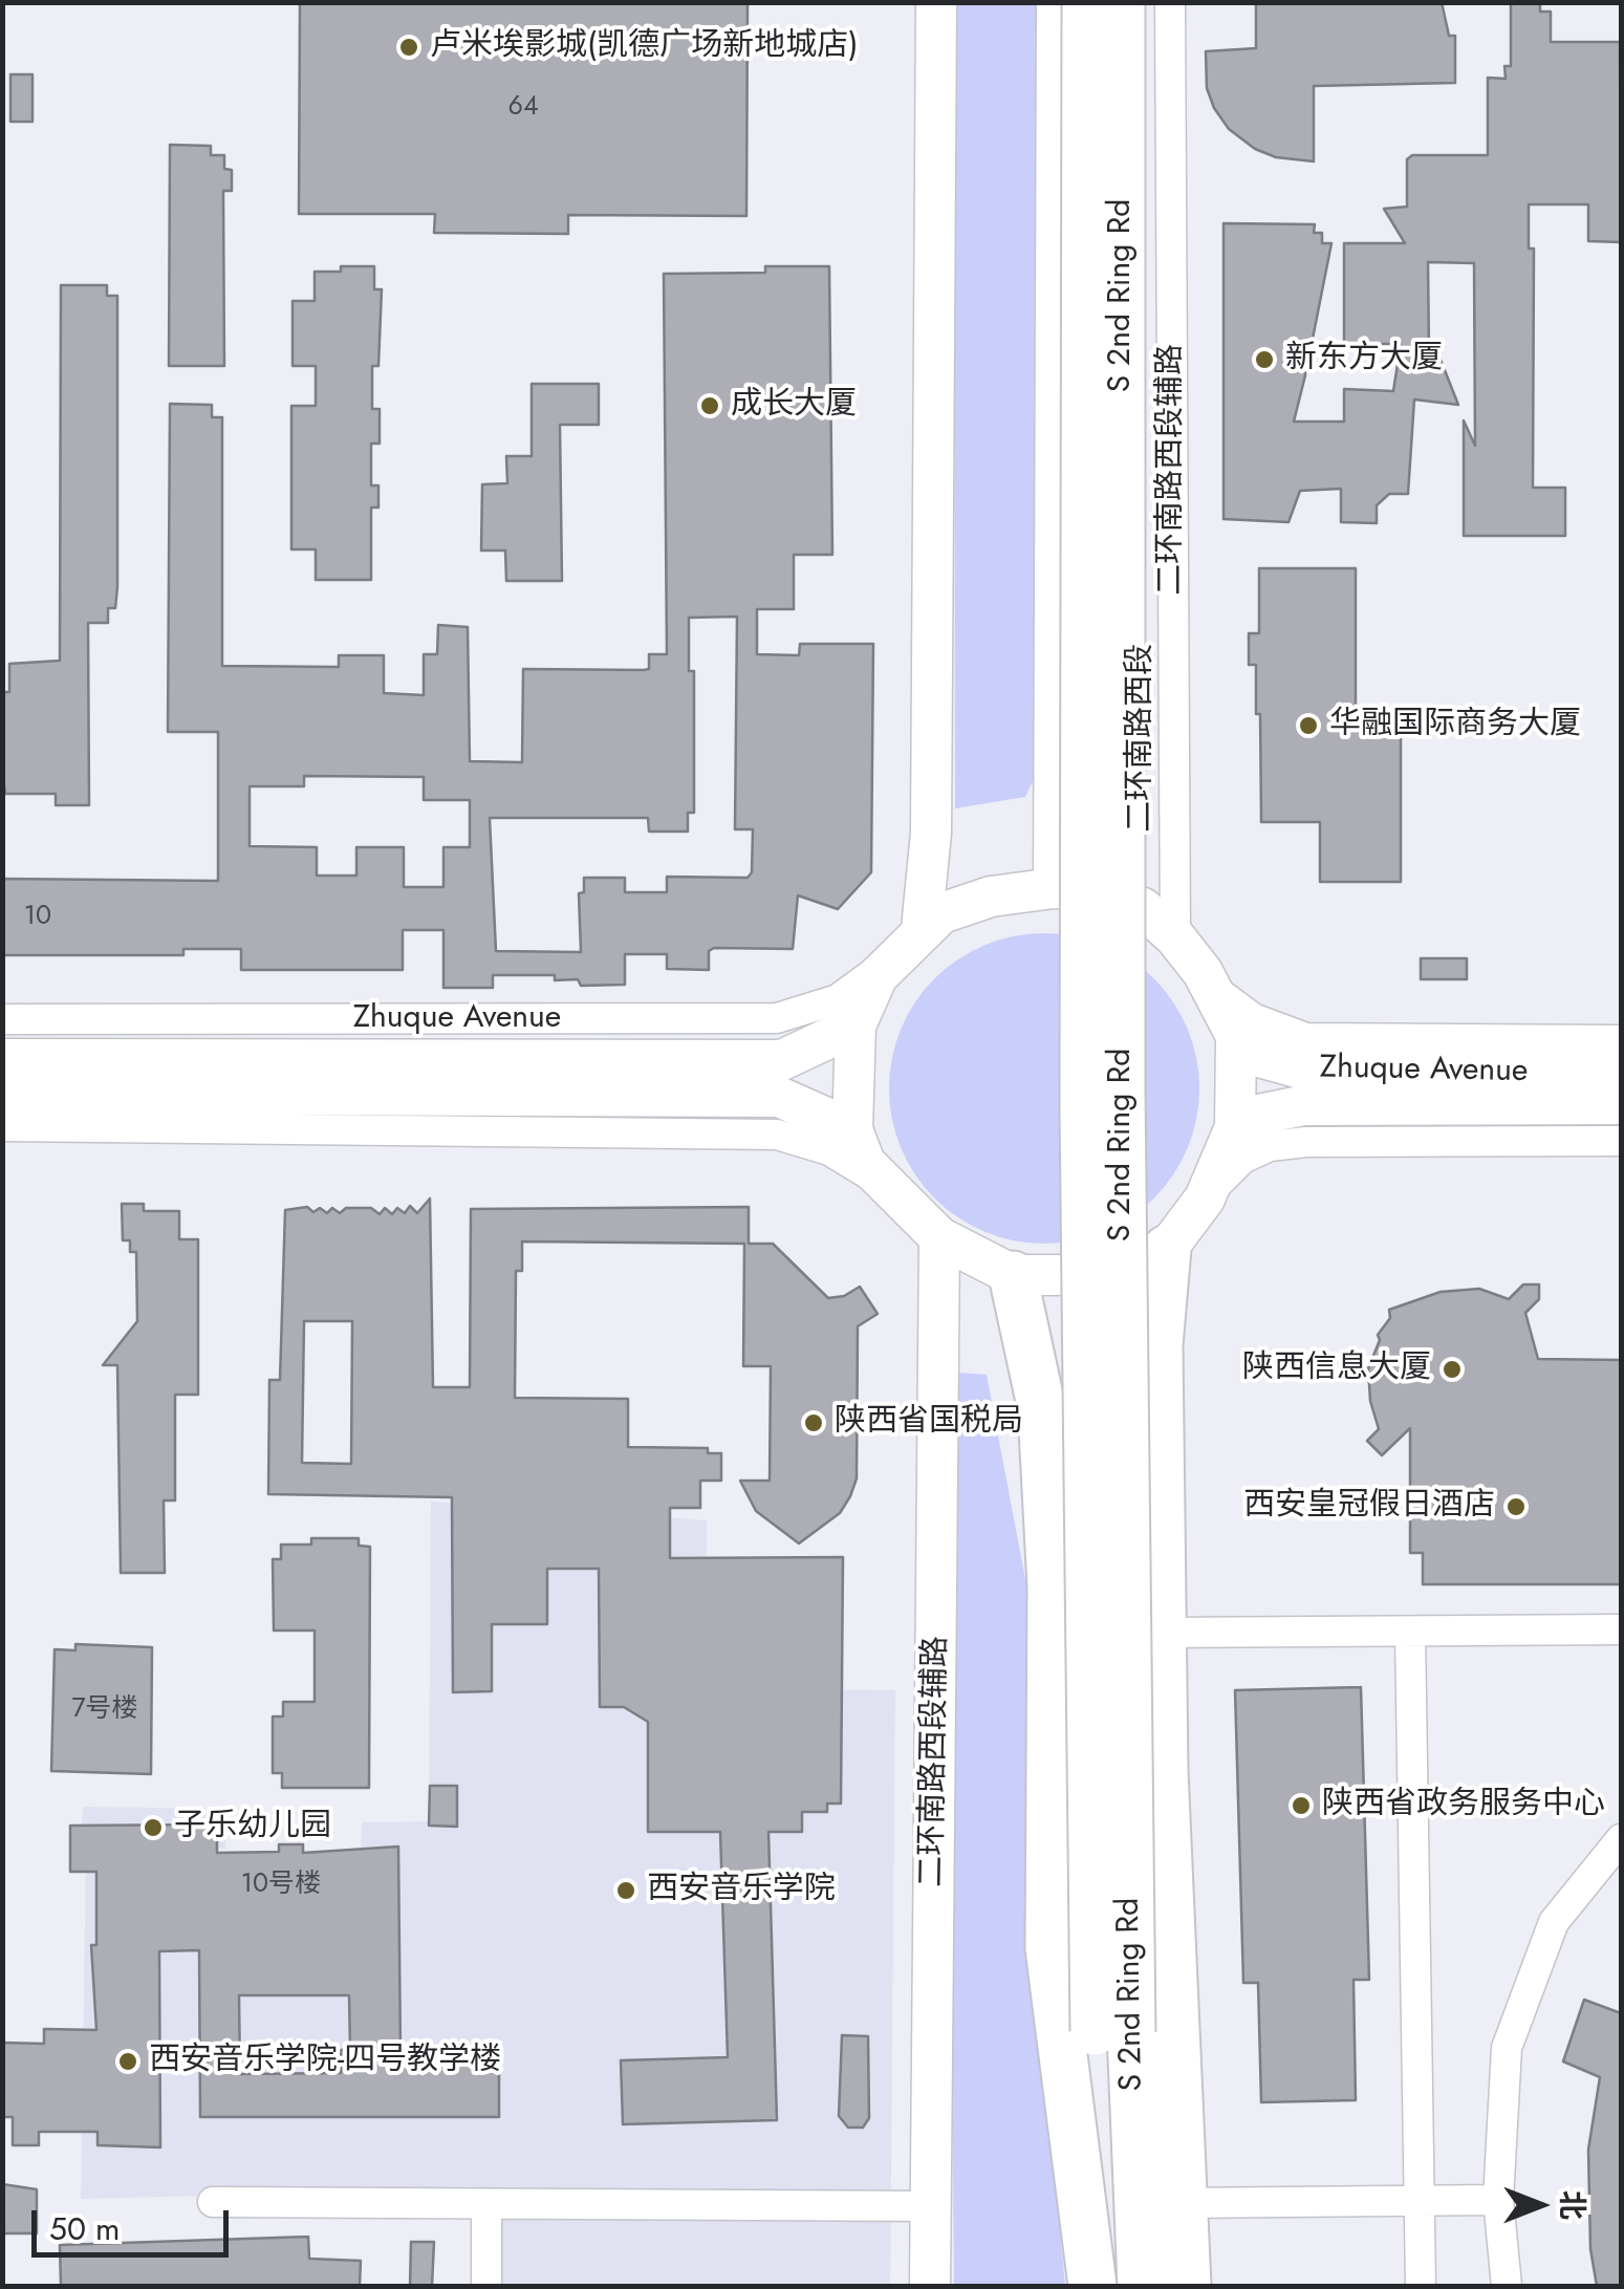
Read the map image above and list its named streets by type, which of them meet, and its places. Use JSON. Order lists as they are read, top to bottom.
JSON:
{
  "streets": {
    "highway": ["S 2nd Ring Rd"],
    "main road": ["二环南路西段辅路", "二环南路西段", "Zhuque Avenue"]
  },
  "places": [
    "卢米埃影城(凯德广场新地城店)",
    "新东方大厦",
    "成长大厦",
    "华融国际商务大厦",
    "陕西信息大厦",
    "陕西省国税局",
    "西安皇冠假日酒店",
    "陕西省政务服务中心",
    "子乐幼儿园",
    "西安音乐学院",
    "西安音乐学院-四号教学楼"
  ],
  "house_numbers": [
    "64",
    "10",
    "7号楼",
    "10号楼"
  ],
  "scale_bar": "50 m",
  "north": "right"
}
